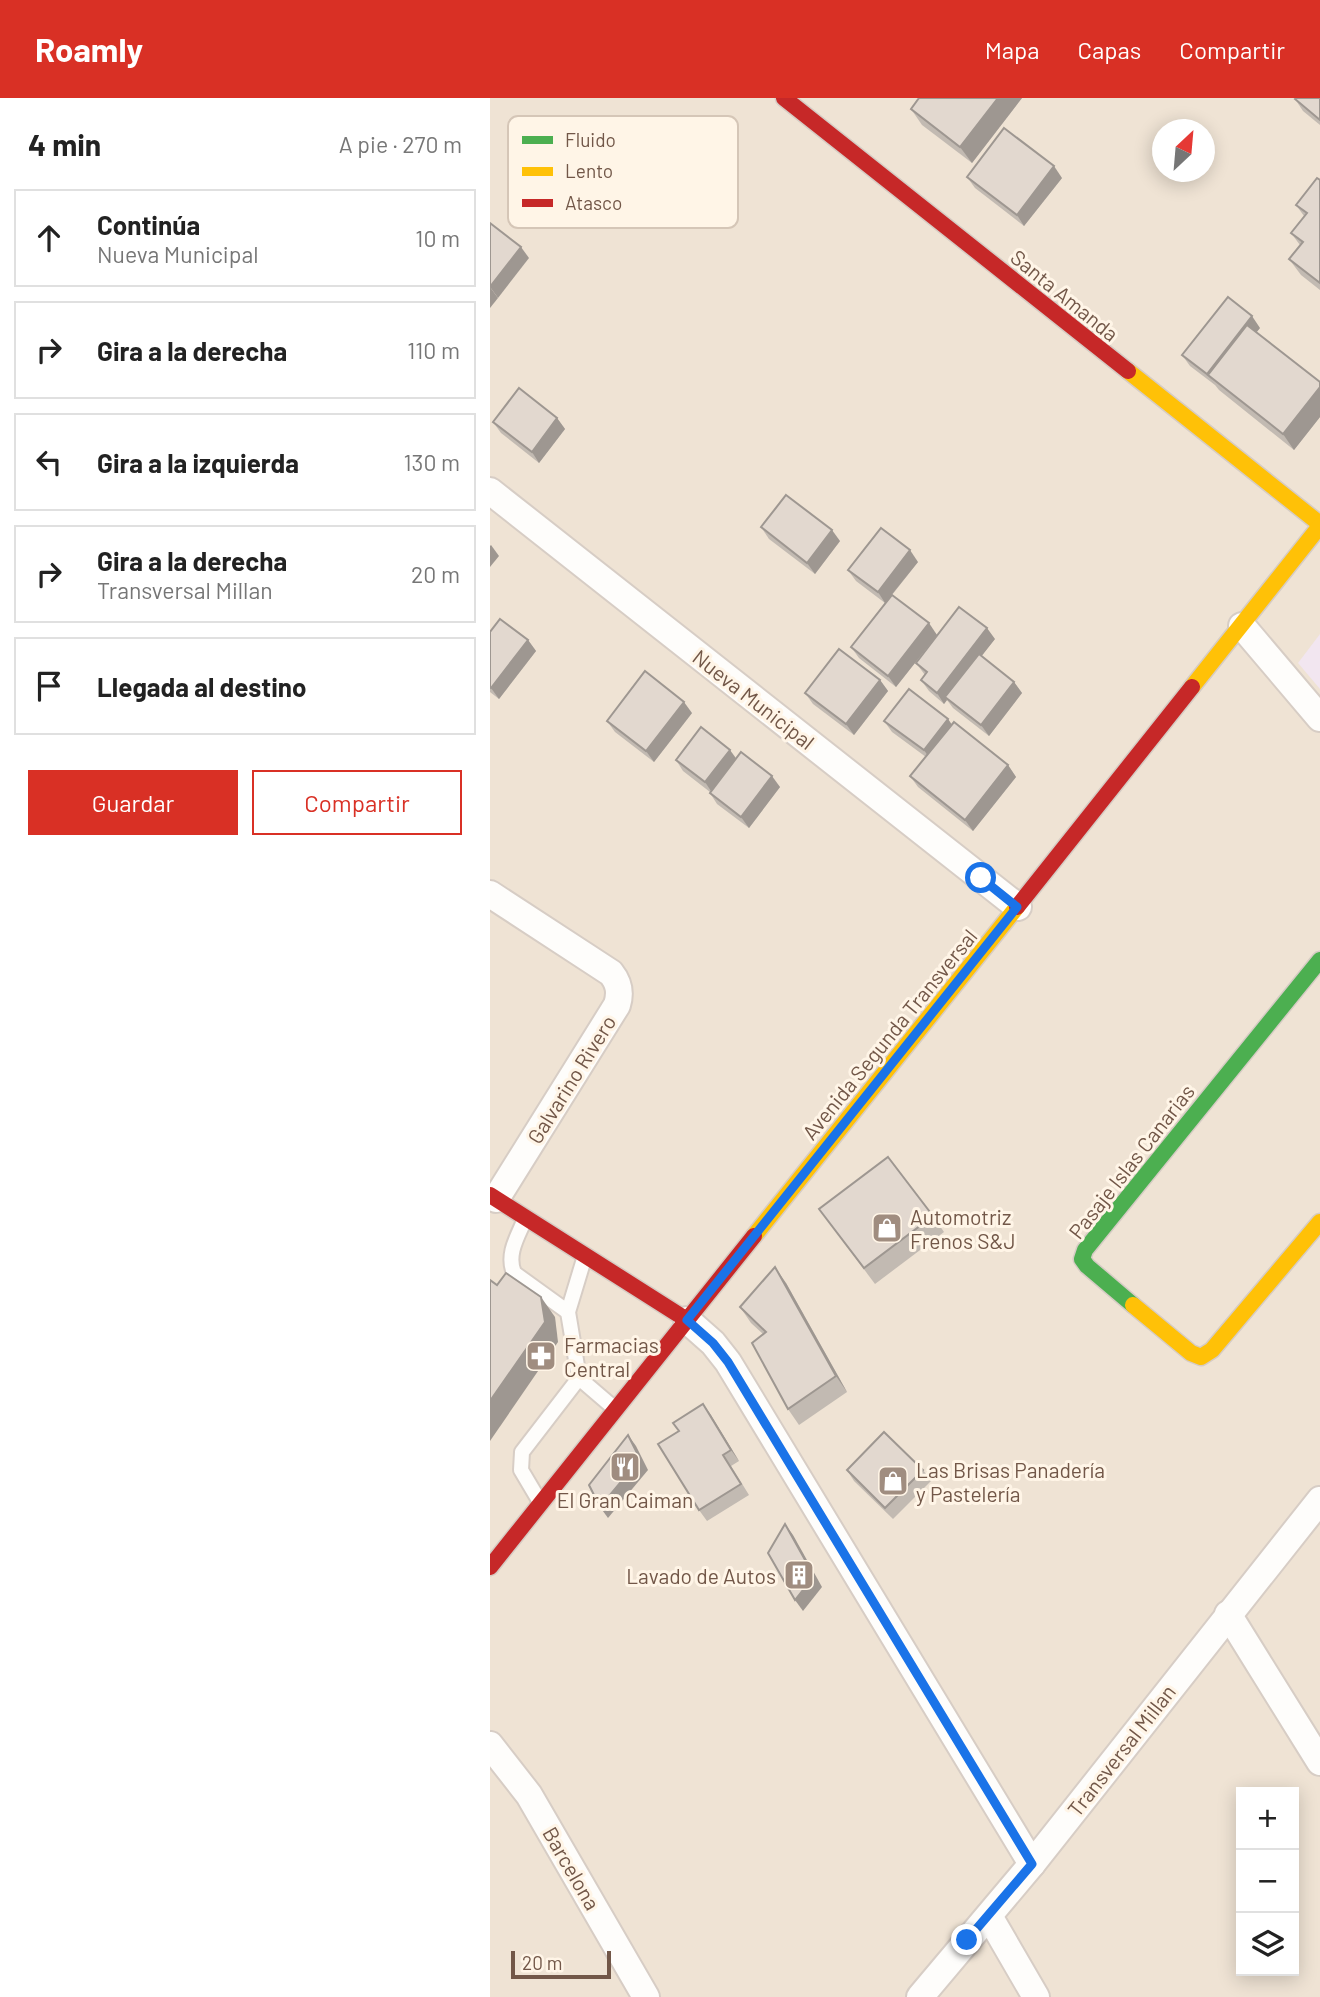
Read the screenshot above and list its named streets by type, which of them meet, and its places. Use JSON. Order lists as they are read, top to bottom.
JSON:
{
  "streets": {
    "street": [
      "Santa Amanda",
      "Nueva Municipal",
      "Avenida Segunda Transversal",
      "Galvarino Rivero",
      "Pasaje Islas Canarias",
      "Transversal Millan",
      "Barcelona"
    ]
  },
  "crossings": [
    ["Santa Amanda", "Avenida Segunda Transversal"],
    ["Nueva Municipal", "Avenida Segunda Transversal"]
  ],
  "places": {
    "shop": ["Automotriz Frenos S&J", "Las Brisas Panadería y Pastelería"],
    "pharmacy": ["Farmacias Central"],
    "restaurant": ["El Gran Caiman"],
    "building": ["Lavado de Autos"]
  },
  "legend": ["Fluido", "Lento", "Atasco"],
  "scale_bar": "20 m",
  "north": "top right",
  "page": {
    "header": "Roamly",
    "nav": ["Mapa", "Capas", "Compartir"],
    "heading": ["4 min", "A pie · 270 m"],
    "list": [
      ["Continúa", "Nueva Municipal", "10 m"],
      ["Gira a la derecha", "110 m"],
      ["Gira a la izquierda", "130 m"],
      ["Gira a la derecha", "Transversal Millan", "20 m"],
      "Llegada al destino"
    ],
    "buttons": ["Guardar", "Compartir"],
    "map_buttons": ["+", "−"],
    "scale": "20 m"
  }
}
